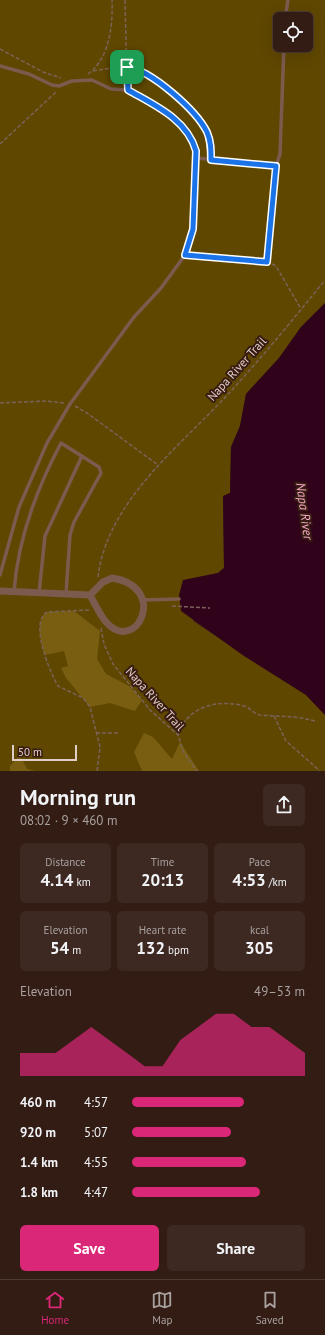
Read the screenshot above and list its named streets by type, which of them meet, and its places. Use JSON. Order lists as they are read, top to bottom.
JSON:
{
  "streets": {
    "path": ["Napa River Trail"]
  },
  "water": ["Napa River"],
  "scale_bar": "50 m",
  "page": {
    "scale": "50 m",
    "heading": ["Morning run", "08:02 · 9 × 460 m"],
    "stats": [
      ["Distance", "4.14 km"],
      ["Time", "20:13"],
      ["Pace", "4:53 /km"],
      ["Elevation", "54 m"],
      ["Heart rate", "132 bpm"],
      ["kcal", "305"]
    ],
    "chart": ["Elevation", "49–53 m"],
    "list": [
      {
        "name": "460 m",
        "note": "4:57"
      },
      {
        "name": "920 m",
        "note": "5:07"
      },
      {
        "name": "1.4 km",
        "note": "4:55"
      },
      {
        "name": "1.8 km",
        "note": "4:47"
      }
    ],
    "buttons": ["Save", "Share"],
    "tabs": ["Home", "Map", "Saved"]
  }
}
